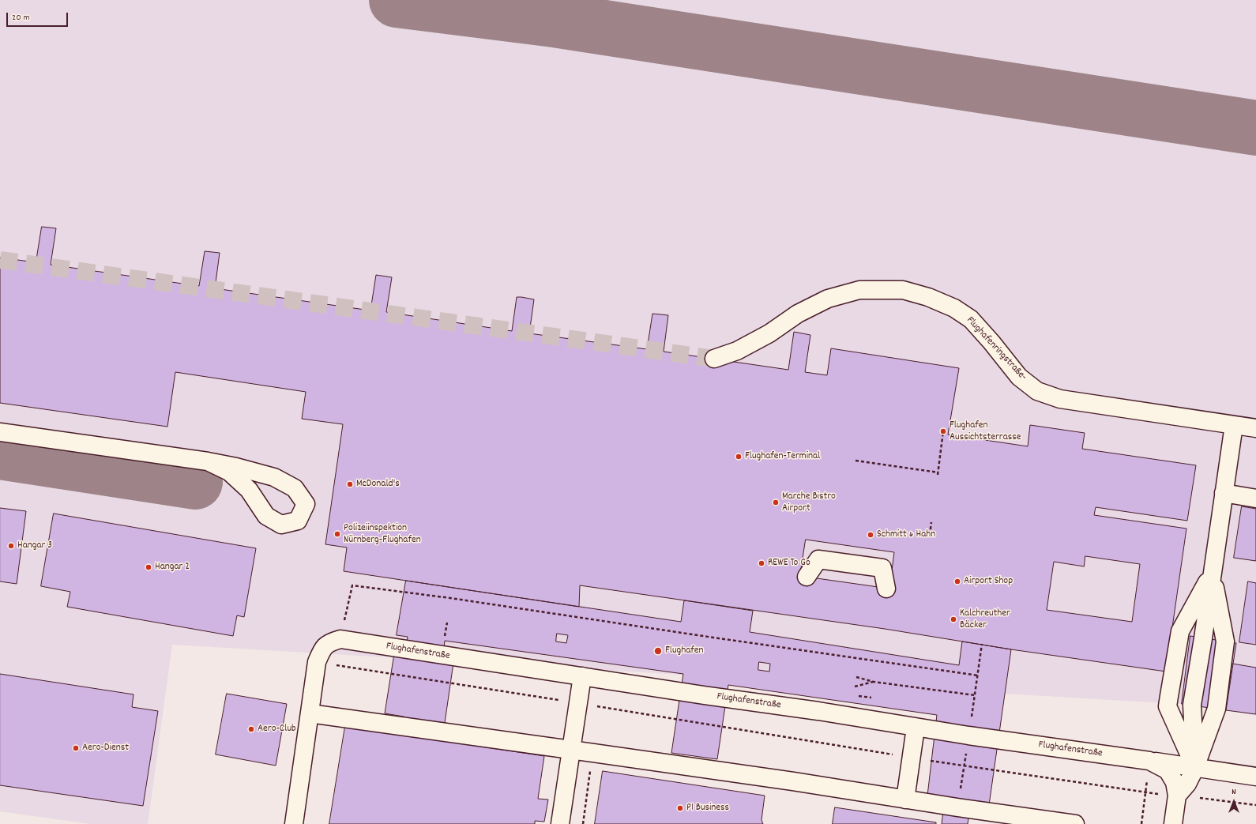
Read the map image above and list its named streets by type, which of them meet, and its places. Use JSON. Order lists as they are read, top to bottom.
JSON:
{
  "streets": {
    "street": ["Flughafenringstraße-", "Flughafenstraße"]
  },
  "places": [
    "Flughafen Aussichtsterrasse",
    "Flughafen-Terminal",
    "McDonald's",
    "Marche Bistro Airport",
    "Polizeiinspektion Nürnberg-Flughafen",
    "Schmitt & Hahn",
    "Hangar 3",
    "REWE To Go",
    "Hangar 2",
    "Airport Shop",
    "Kalchreuther Bäcker",
    "Flughafen",
    "Aero-Club",
    "Aero-Dienst",
    "P1 Business"
  ],
  "scale_bar": "20 m",
  "north": "top"
}
